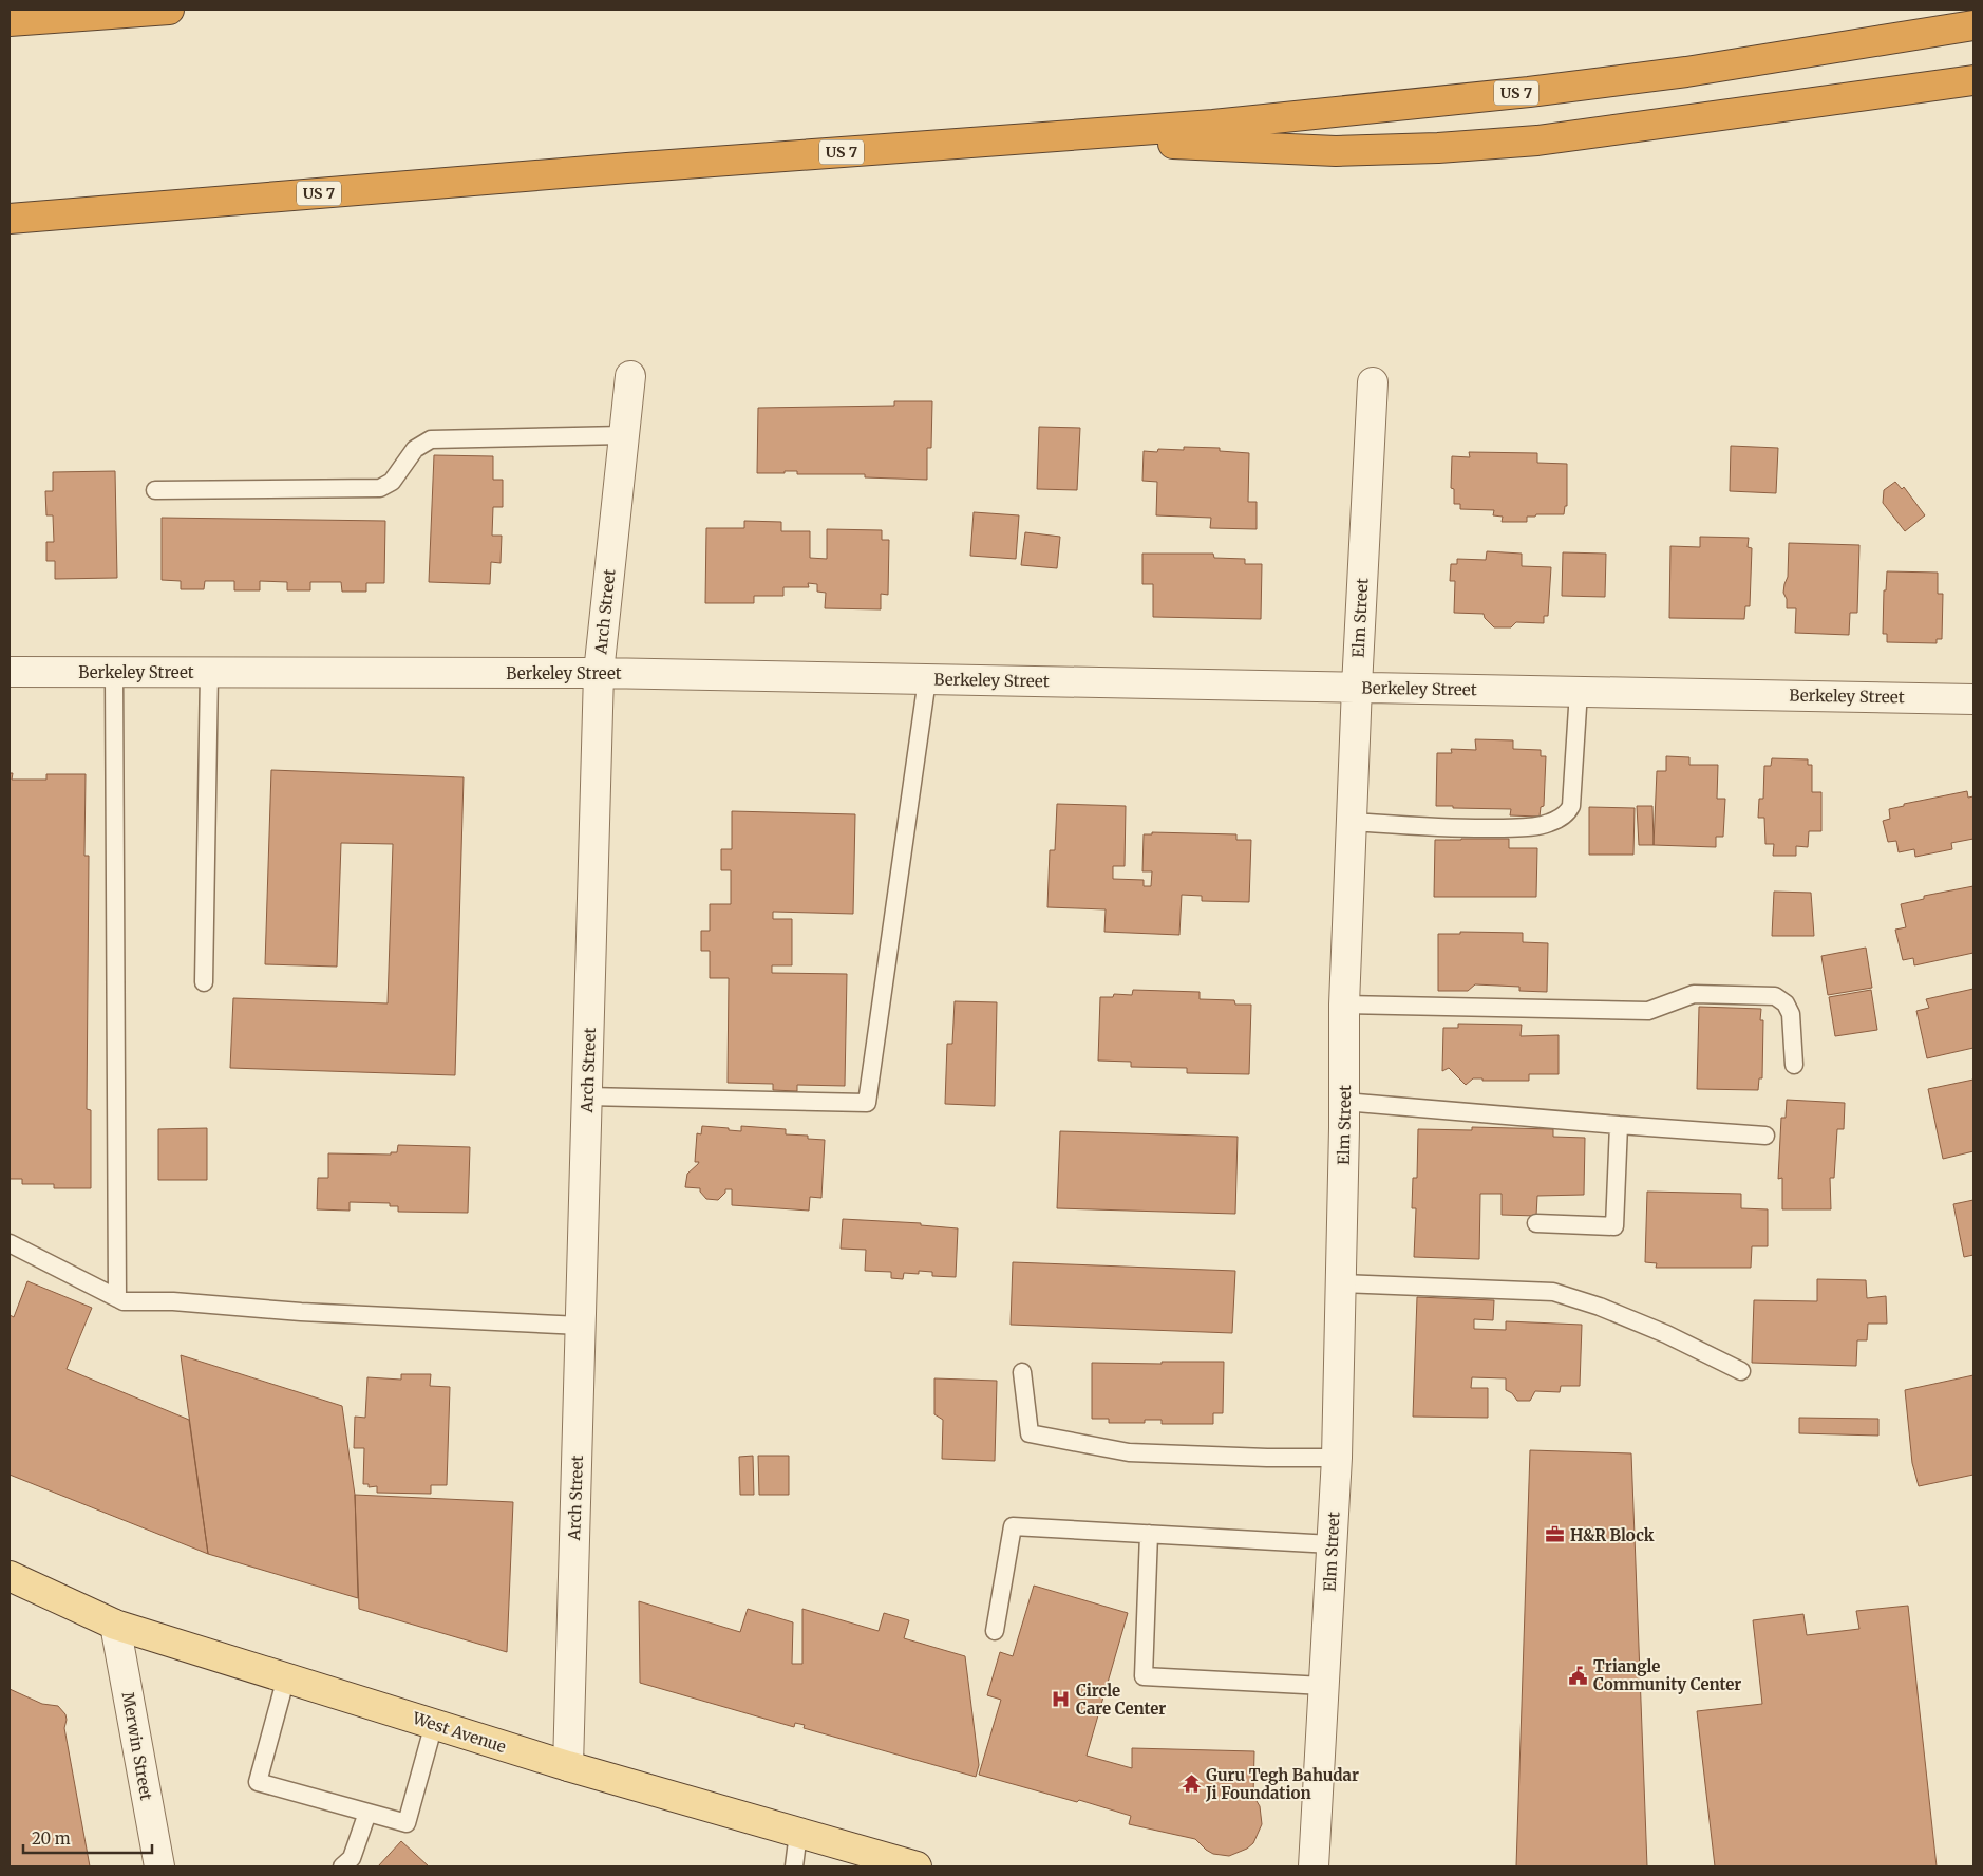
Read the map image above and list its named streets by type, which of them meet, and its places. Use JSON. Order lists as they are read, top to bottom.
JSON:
{
  "streets": {
    "highway": ["US 7"],
    "main road": ["West Avenue"],
    "street": [
      "Arch Street",
      "Elm Street",
      "Berkeley Street",
      "Merwin Street"
    ]
  },
  "crossings": [
    ["Arch Street", "Berkeley Street"],
    ["Arch Street", "West Avenue"],
    ["Elm Street", "Berkeley Street"],
    ["West Avenue", "Merwin Street"]
  ],
  "places": {
    "office": ["H&R Block"],
    "public building": ["Triangle Community Center"],
    "hospital": ["Circle Care Center"],
    "temple": ["Guru Tegh Bahudar Ji Foundation"]
  },
  "scale_bar": "20 m"
}
